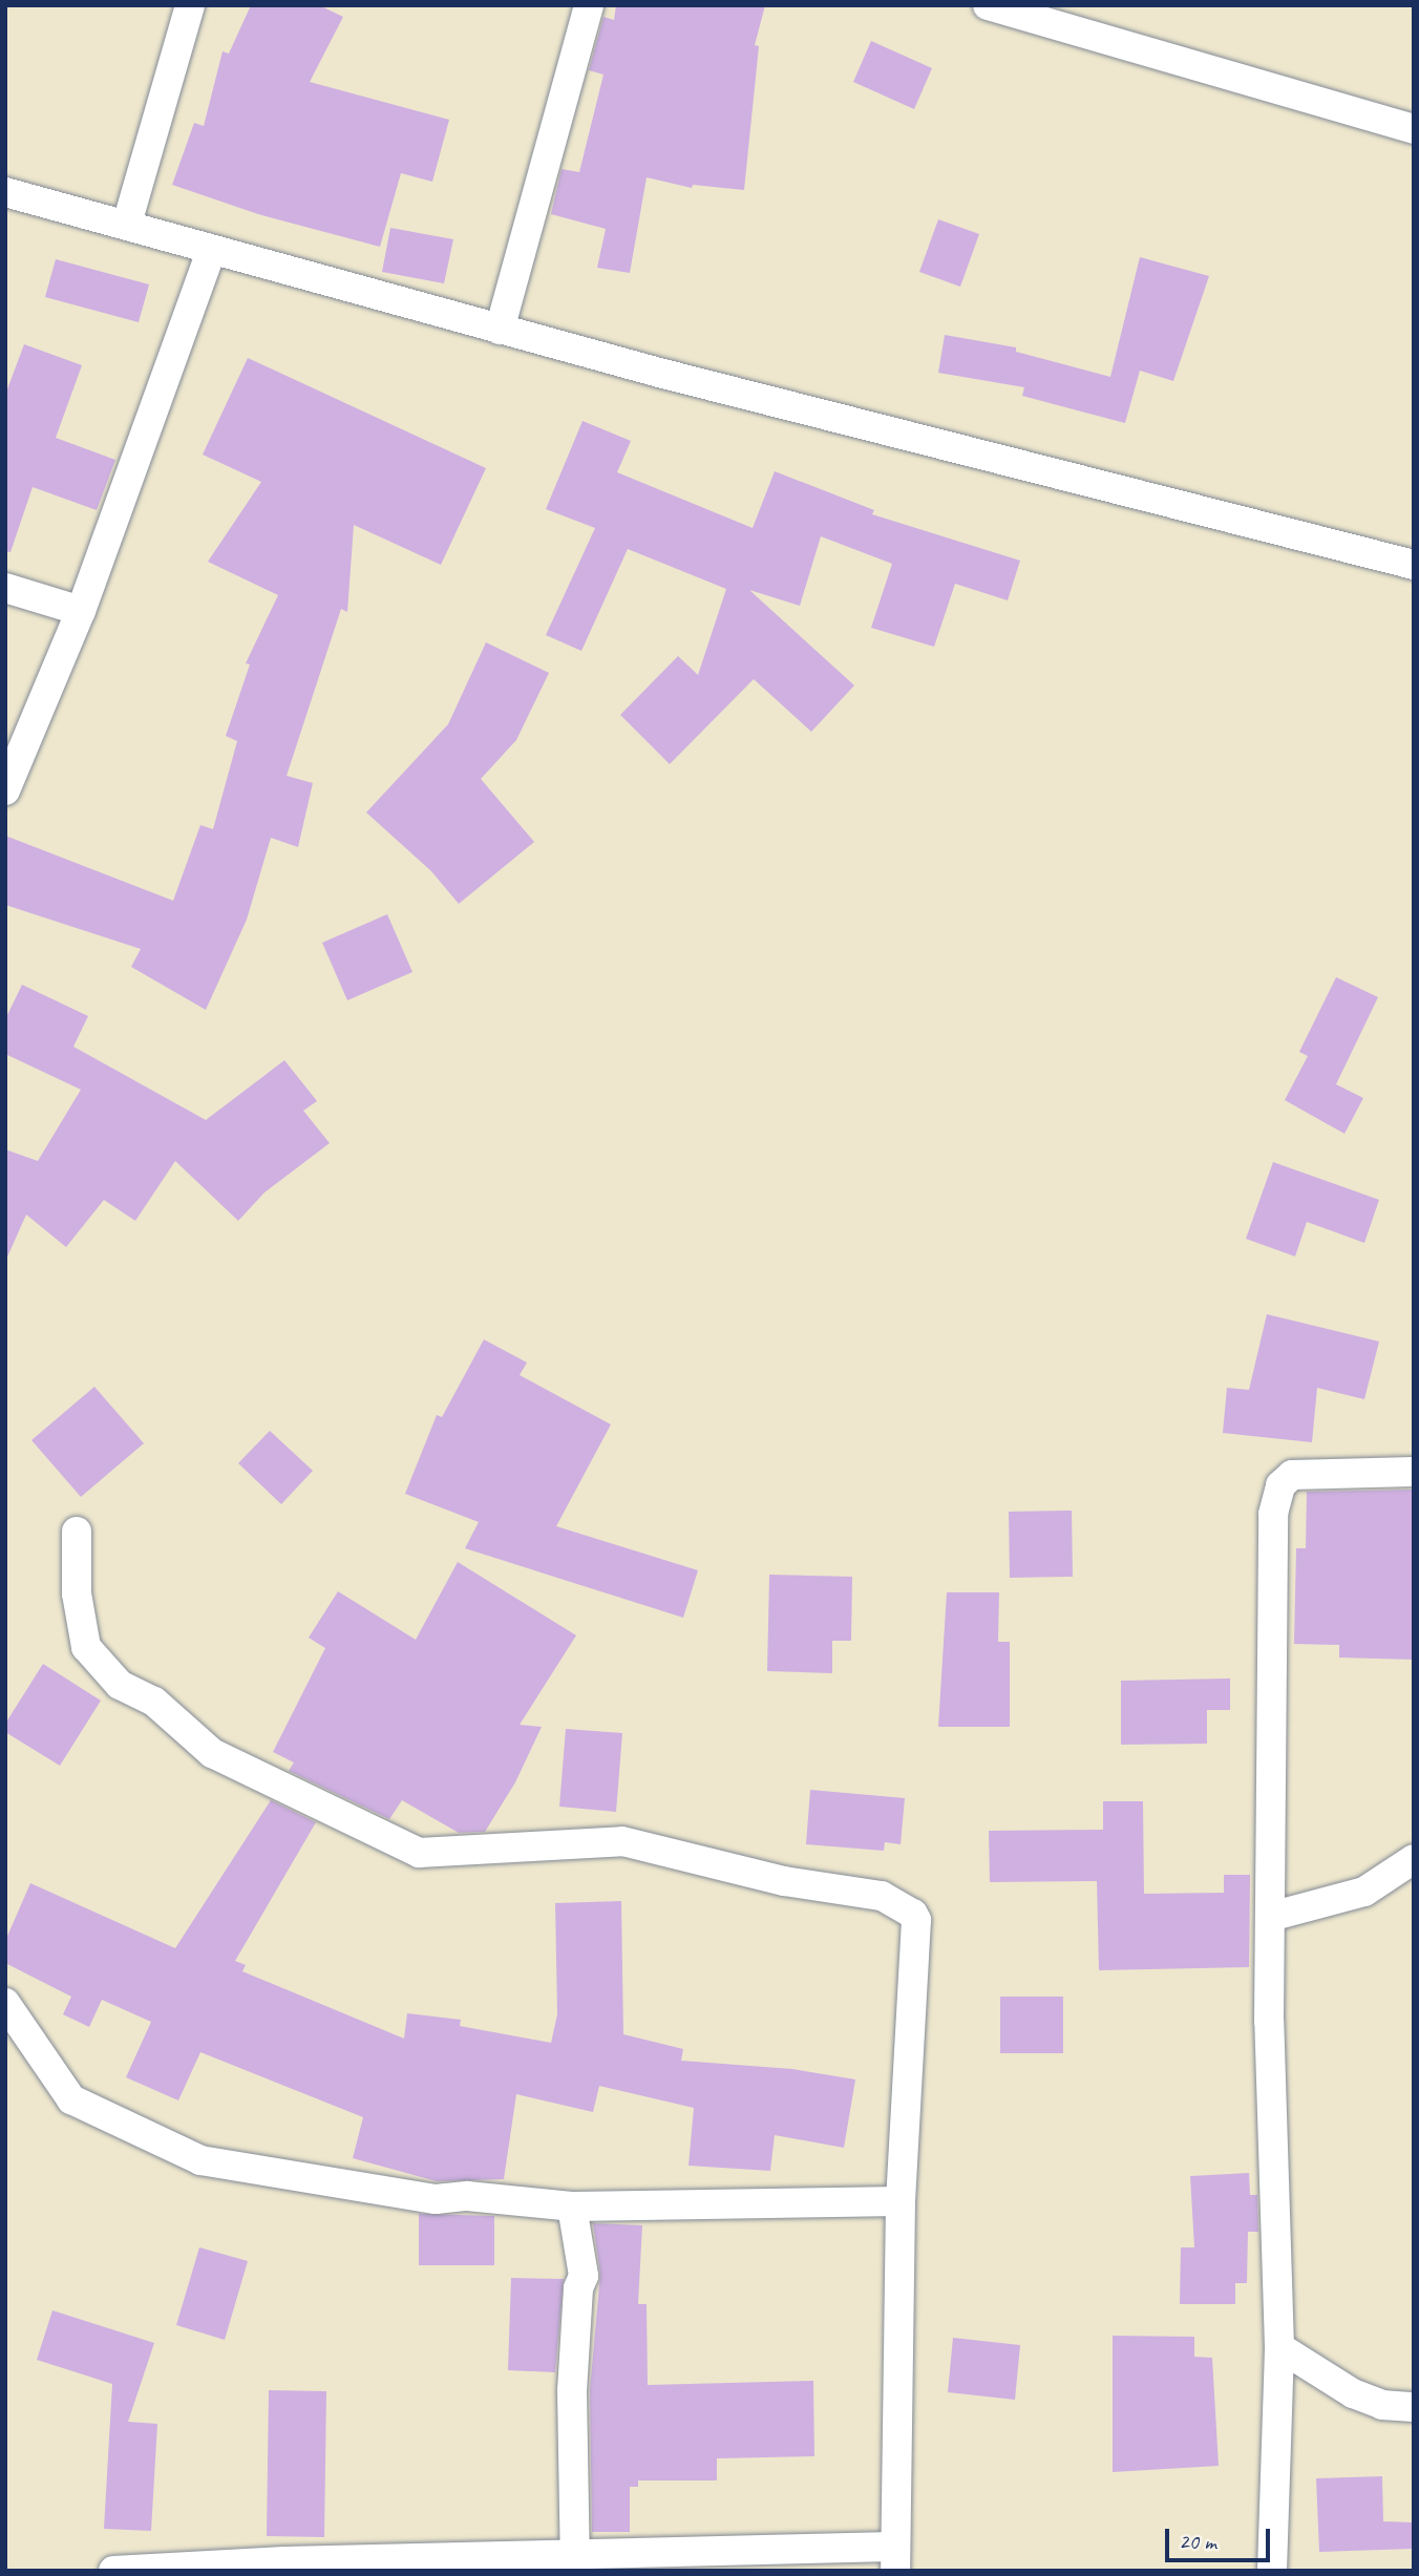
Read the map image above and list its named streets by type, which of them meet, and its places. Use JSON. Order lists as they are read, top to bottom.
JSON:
{
  "scale_bar": "20 m"
}
